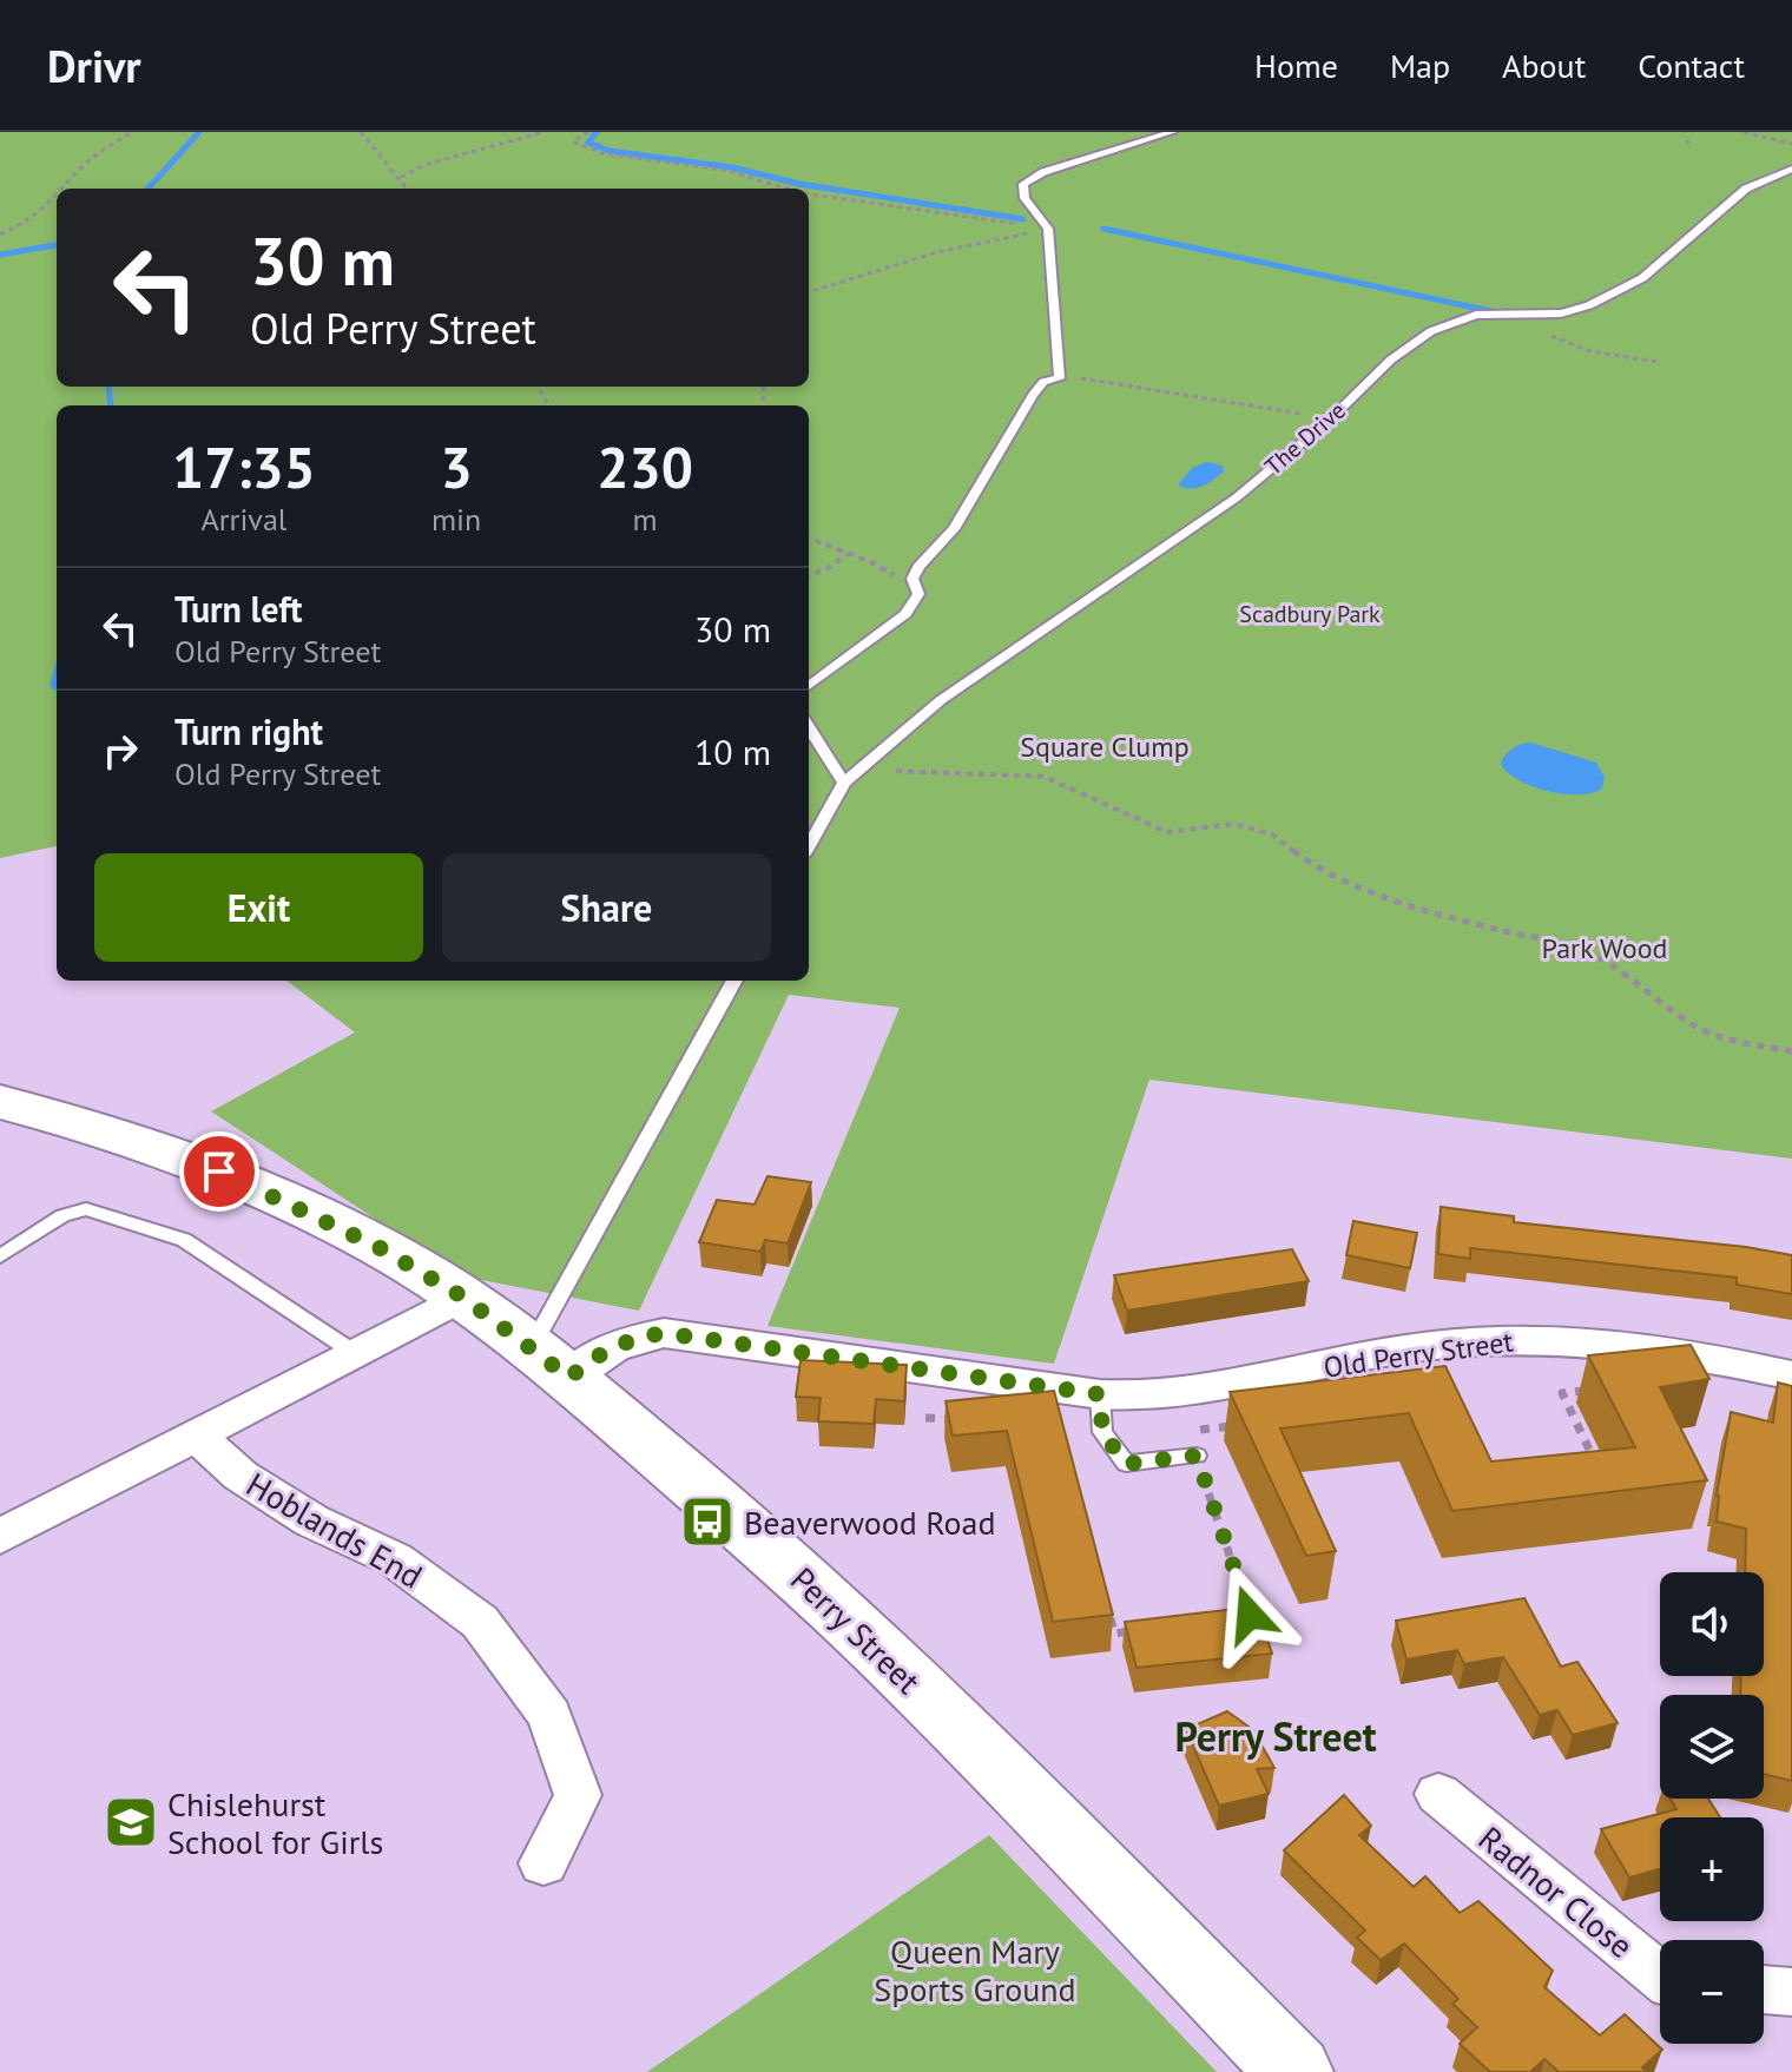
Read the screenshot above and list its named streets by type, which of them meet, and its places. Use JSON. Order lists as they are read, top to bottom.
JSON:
{
  "streets": {
    "main road": ["Perry Street"],
    "street": ["Old Perry Street", "Hoblands End", "Radnor Close"],
    "lane": ["The Drive"]
  },
  "crossings": [
    ["Old Perry Street", "Perry Street"]
  ],
  "districts": ["Perry Street"],
  "parks": [
    "Scadbury Park",
    "Square Clump",
    "Park Wood",
    "Queen Mary Sports Ground"
  ],
  "places": {
    "bus stop": ["Beaverwood Road"],
    "school or university": ["Chislehurst School for Girls"]
  },
  "page": {
    "header": "Drivr",
    "nav": [
      "Home",
      "Map",
      "About",
      "Contact"
    ],
    "turn": ["30 m", "Old Perry Street"],
    "eta": [
      "17:35",
      "Arrival",
      "3",
      "min",
      "230",
      "m"
    ],
    "list": [
      {
        "name": "Turn left",
        "note": "Old Perry Street",
        "value": "30 m"
      },
      {
        "name": "Turn right",
        "note": "Old Perry Street",
        "value": "10 m"
      }
    ],
    "buttons": ["Exit", "Share"],
    "map_buttons": ["+", "−"]
  }
}
